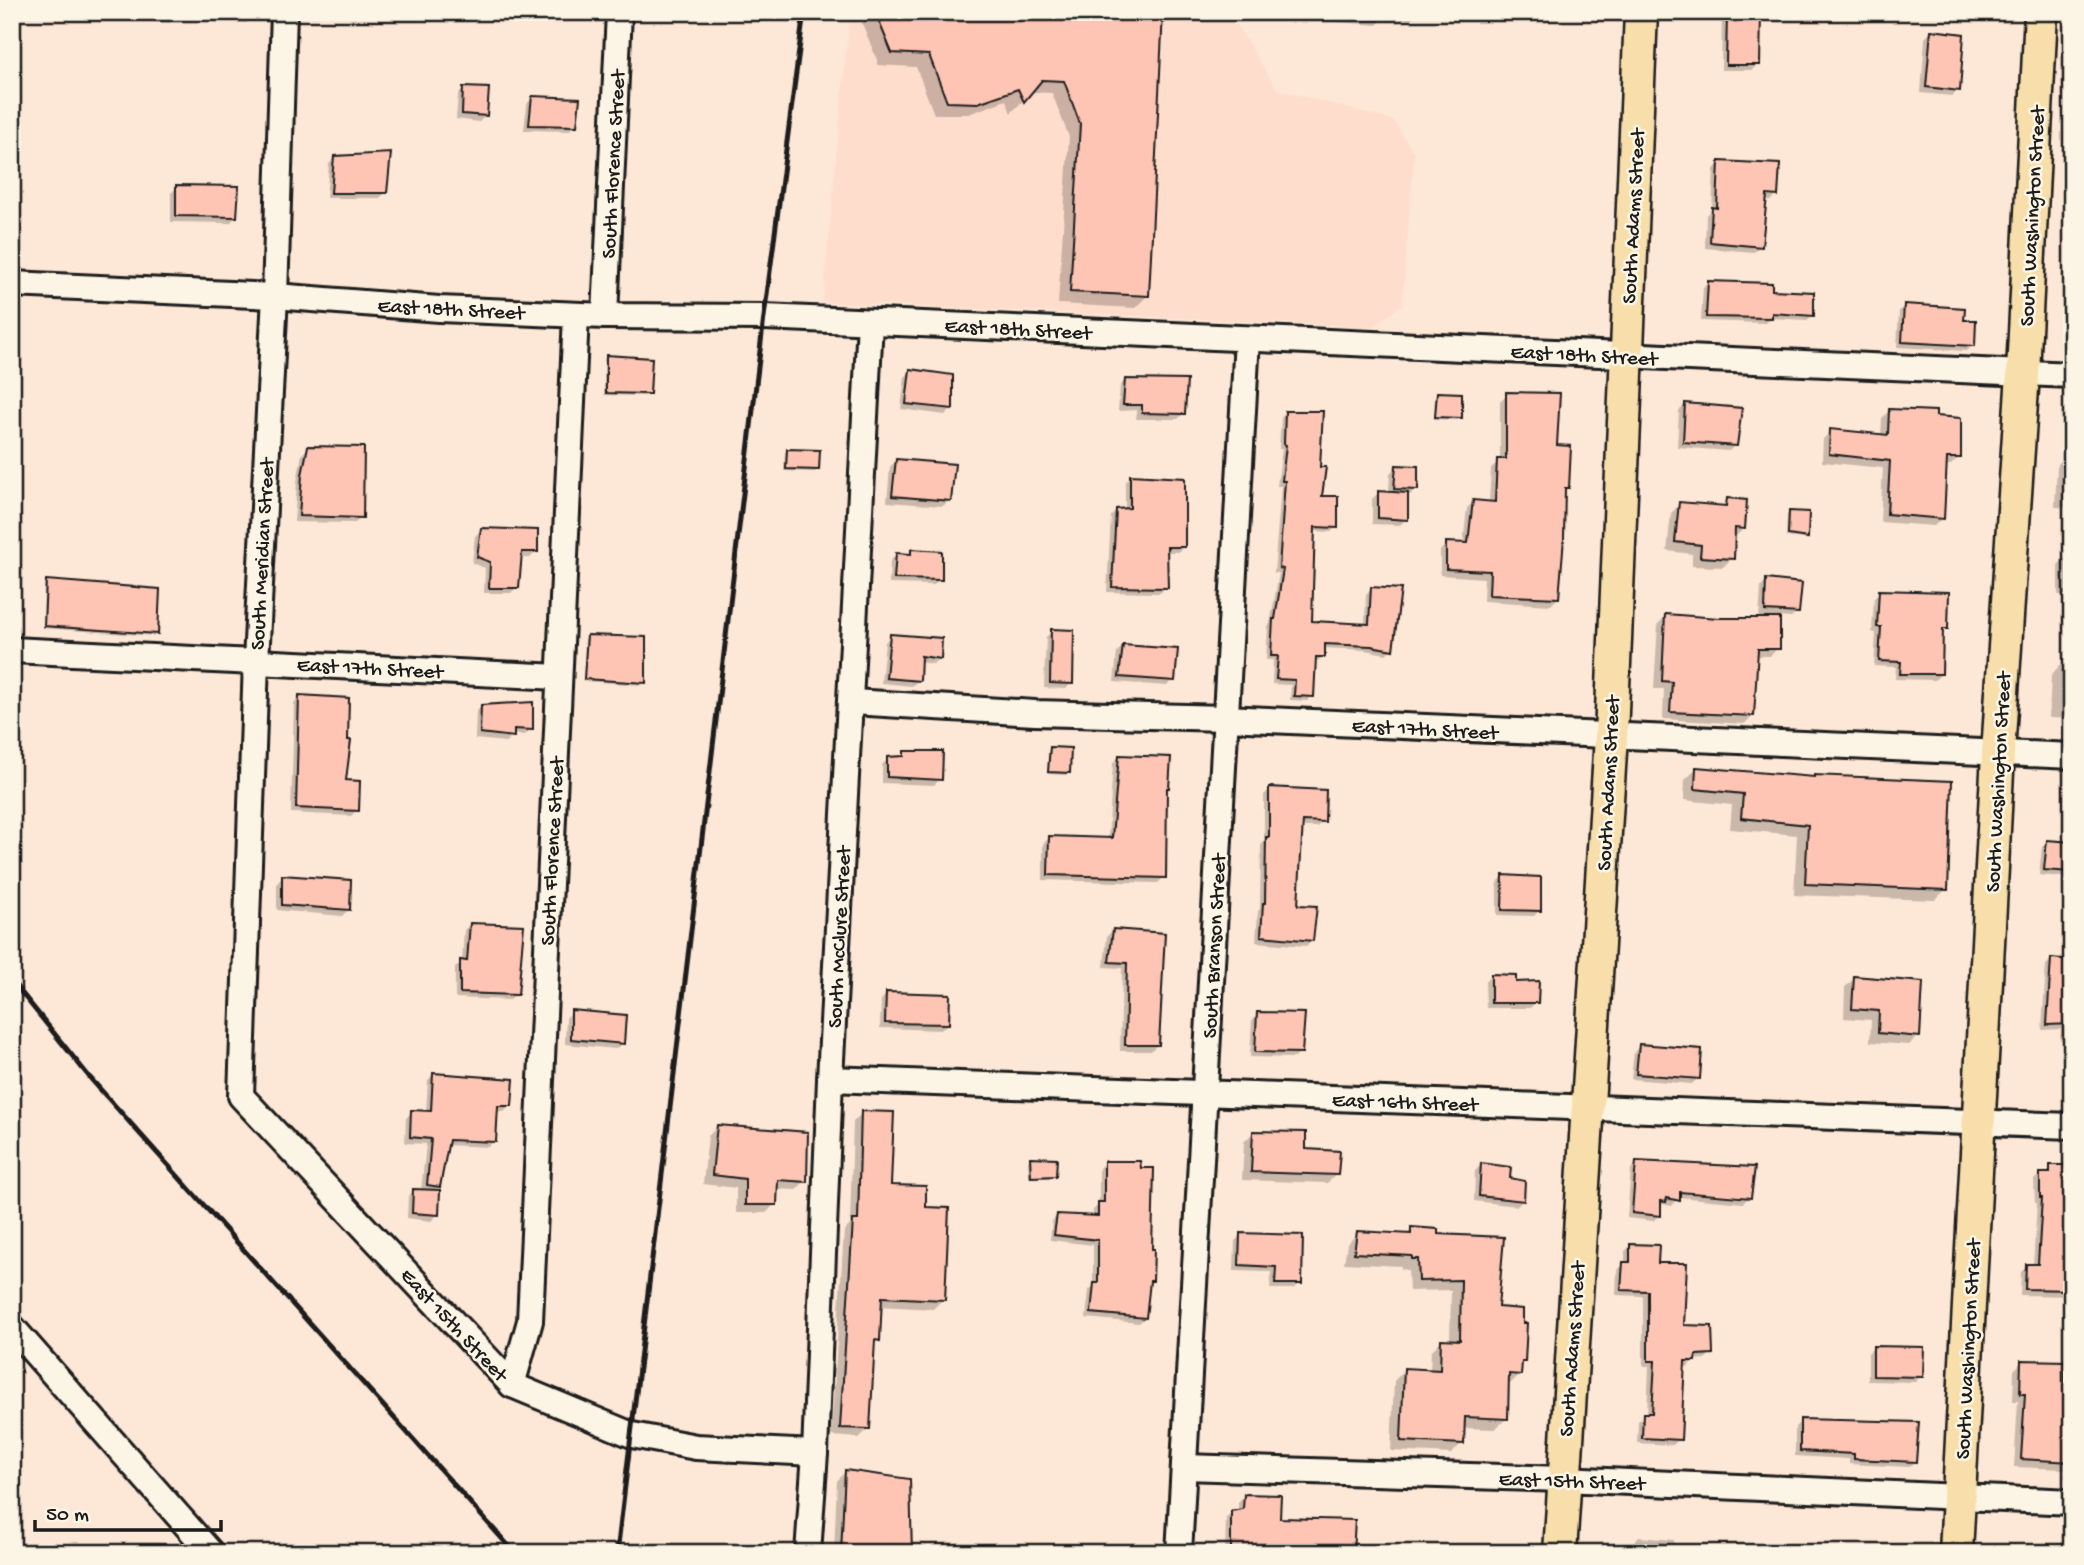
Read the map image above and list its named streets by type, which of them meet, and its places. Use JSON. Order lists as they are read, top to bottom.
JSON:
{
  "streets": {
    "main road": ["South Adams Street", "South Washington Street"],
    "street": [
      "South Florence Street",
      "East 18th Street",
      "South Meridian Street",
      "East 17th Street",
      "South McClure Street",
      "South Branson Street",
      "East 16th Street",
      "East 15th Street"
    ]
  },
  "crossings": [
    ["South Florence Street", "East 18th Street"],
    ["South Florence Street", "East 17th Street"],
    ["South Florence Street", "East 15th Street"],
    ["South Adams Street", "East 18th Street"],
    ["South Adams Street", "East 17th Street"],
    ["South Adams Street", "East 16th Street"],
    ["South Adams Street", "East 15th Street"],
    ["South Washington Street", "East 18th Street"],
    ["South Washington Street", "East 17th Street"],
    ["South Washington Street", "East 16th Street"],
    ["South Washington Street", "East 15th Street"],
    ["East 18th Street", "South Meridian Street"],
    ["East 18th Street", "South McClure Street"],
    ["East 18th Street", "South Branson Street"],
    ["South Meridian Street", "East 17th Street"],
    ["South Meridian Street", "East 15th Street"],
    ["East 17th Street", "South McClure Street"],
    ["East 17th Street", "South Branson Street"],
    ["South McClure Street", "East 16th Street"],
    ["South McClure Street", "East 15th Street"],
    ["South Branson Street", "East 16th Street"],
    ["South Branson Street", "East 15th Street"]
  ],
  "scale_bar": "50 m"
}
